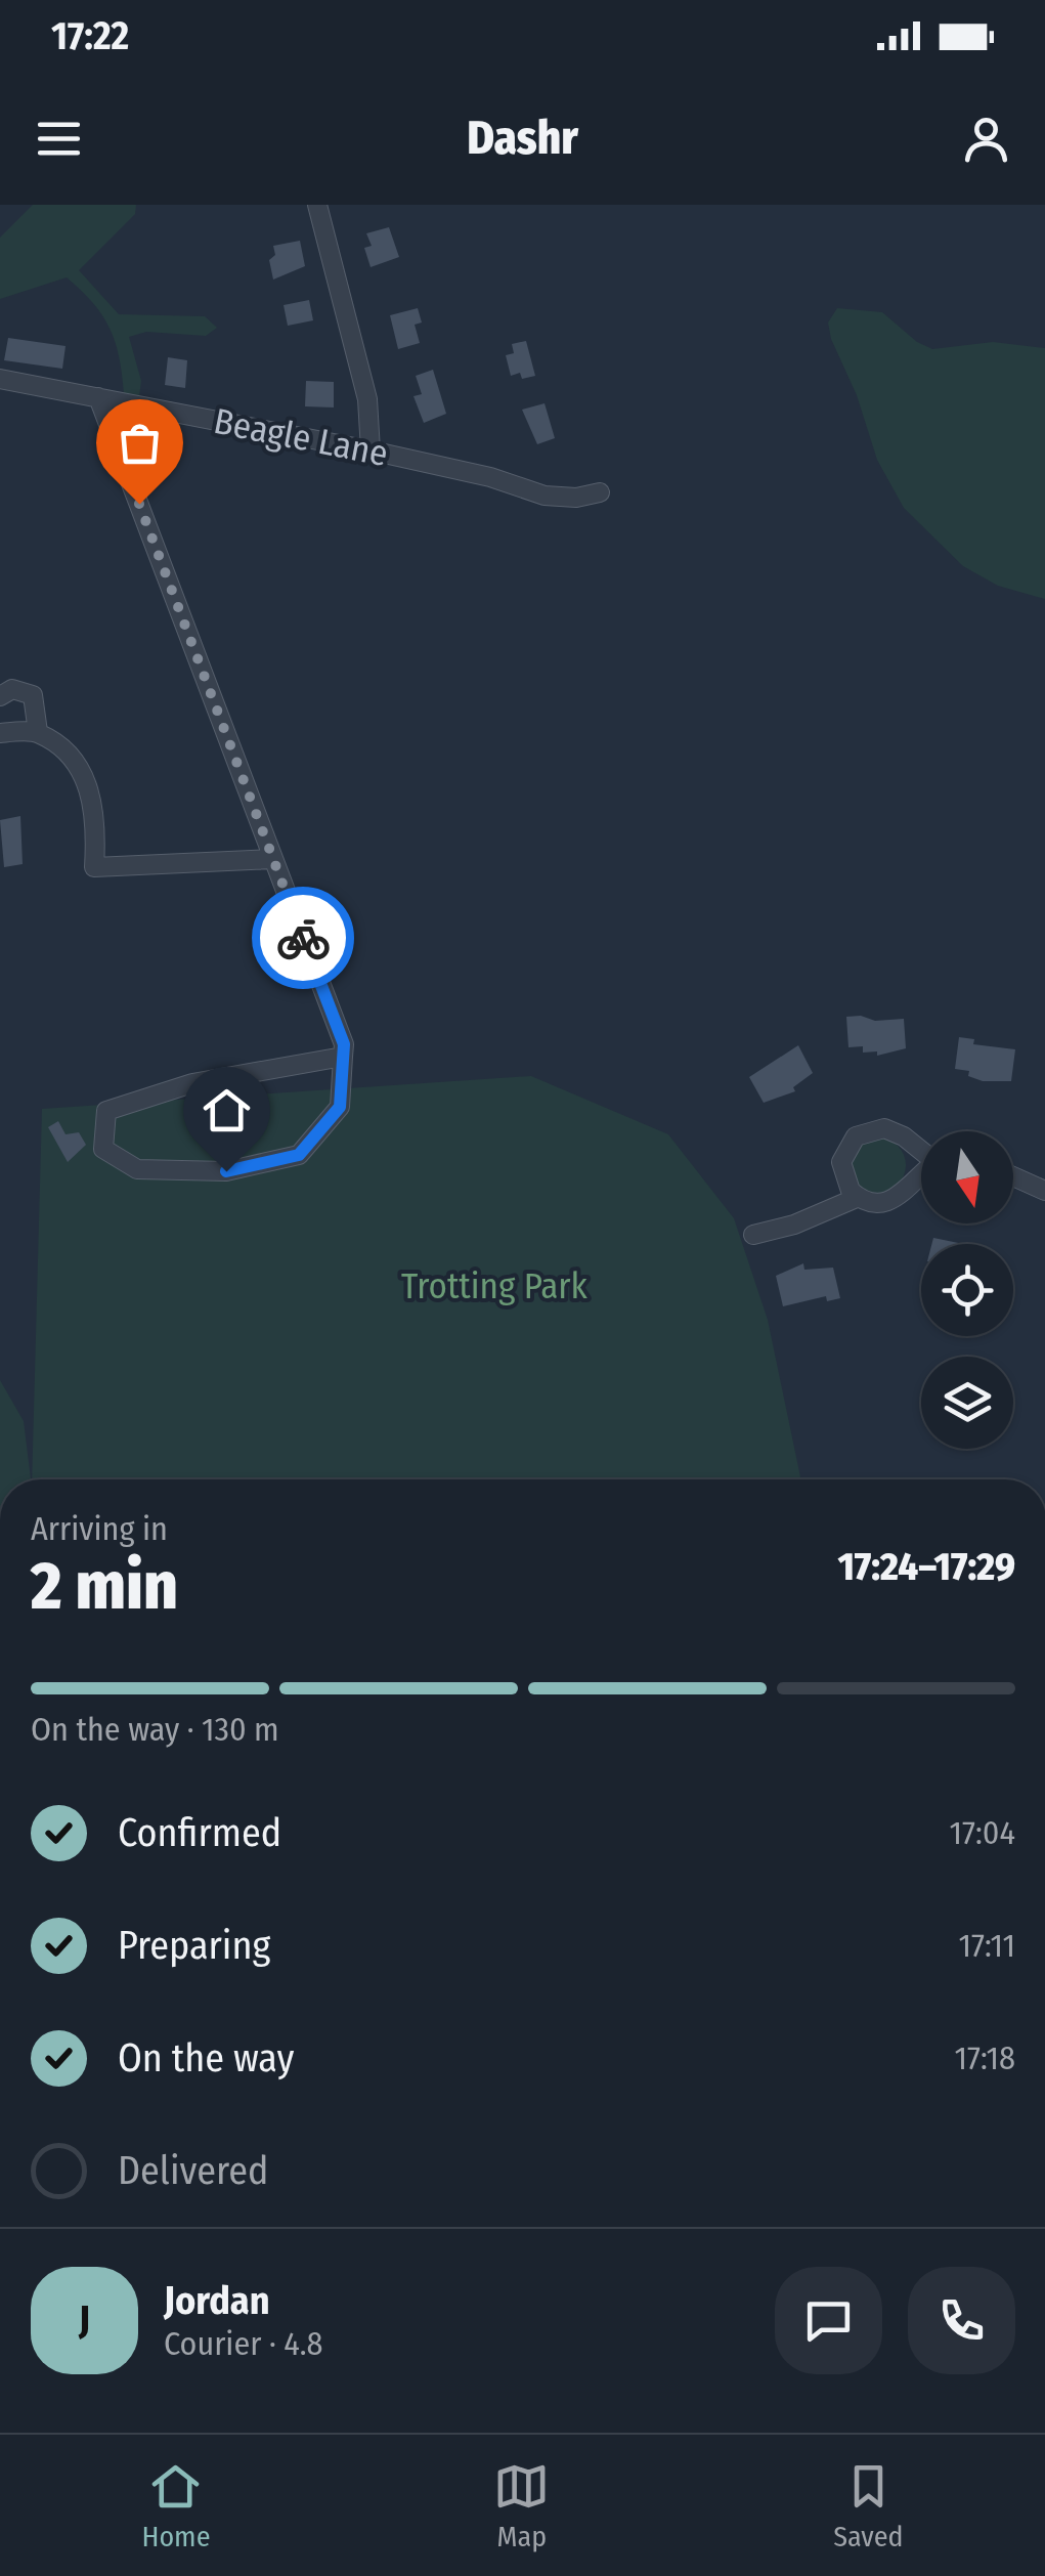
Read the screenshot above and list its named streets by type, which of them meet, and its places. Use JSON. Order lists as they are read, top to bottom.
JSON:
{
  "streets": {
    "street": ["Beagle Lane"]
  },
  "parks": ["Trotting Park"],
  "north": "bottom",
  "page": {
    "status": "17:22",
    "header": "Dashr",
    "heading": ["2 min", "Arriving in", "17:24–17:29"],
    "panel": ["Jordan", "Courier · 4.8"],
    "bar": "On the way · 130 m",
    "list": [
      ["Confirmed", "17:04"],
      ["Preparing", "17:11"],
      ["On the way", "17:18"],
      "Delivered"
    ],
    "round": "J",
    "tabs": ["Home", "Map", "Saved"]
  }
}
